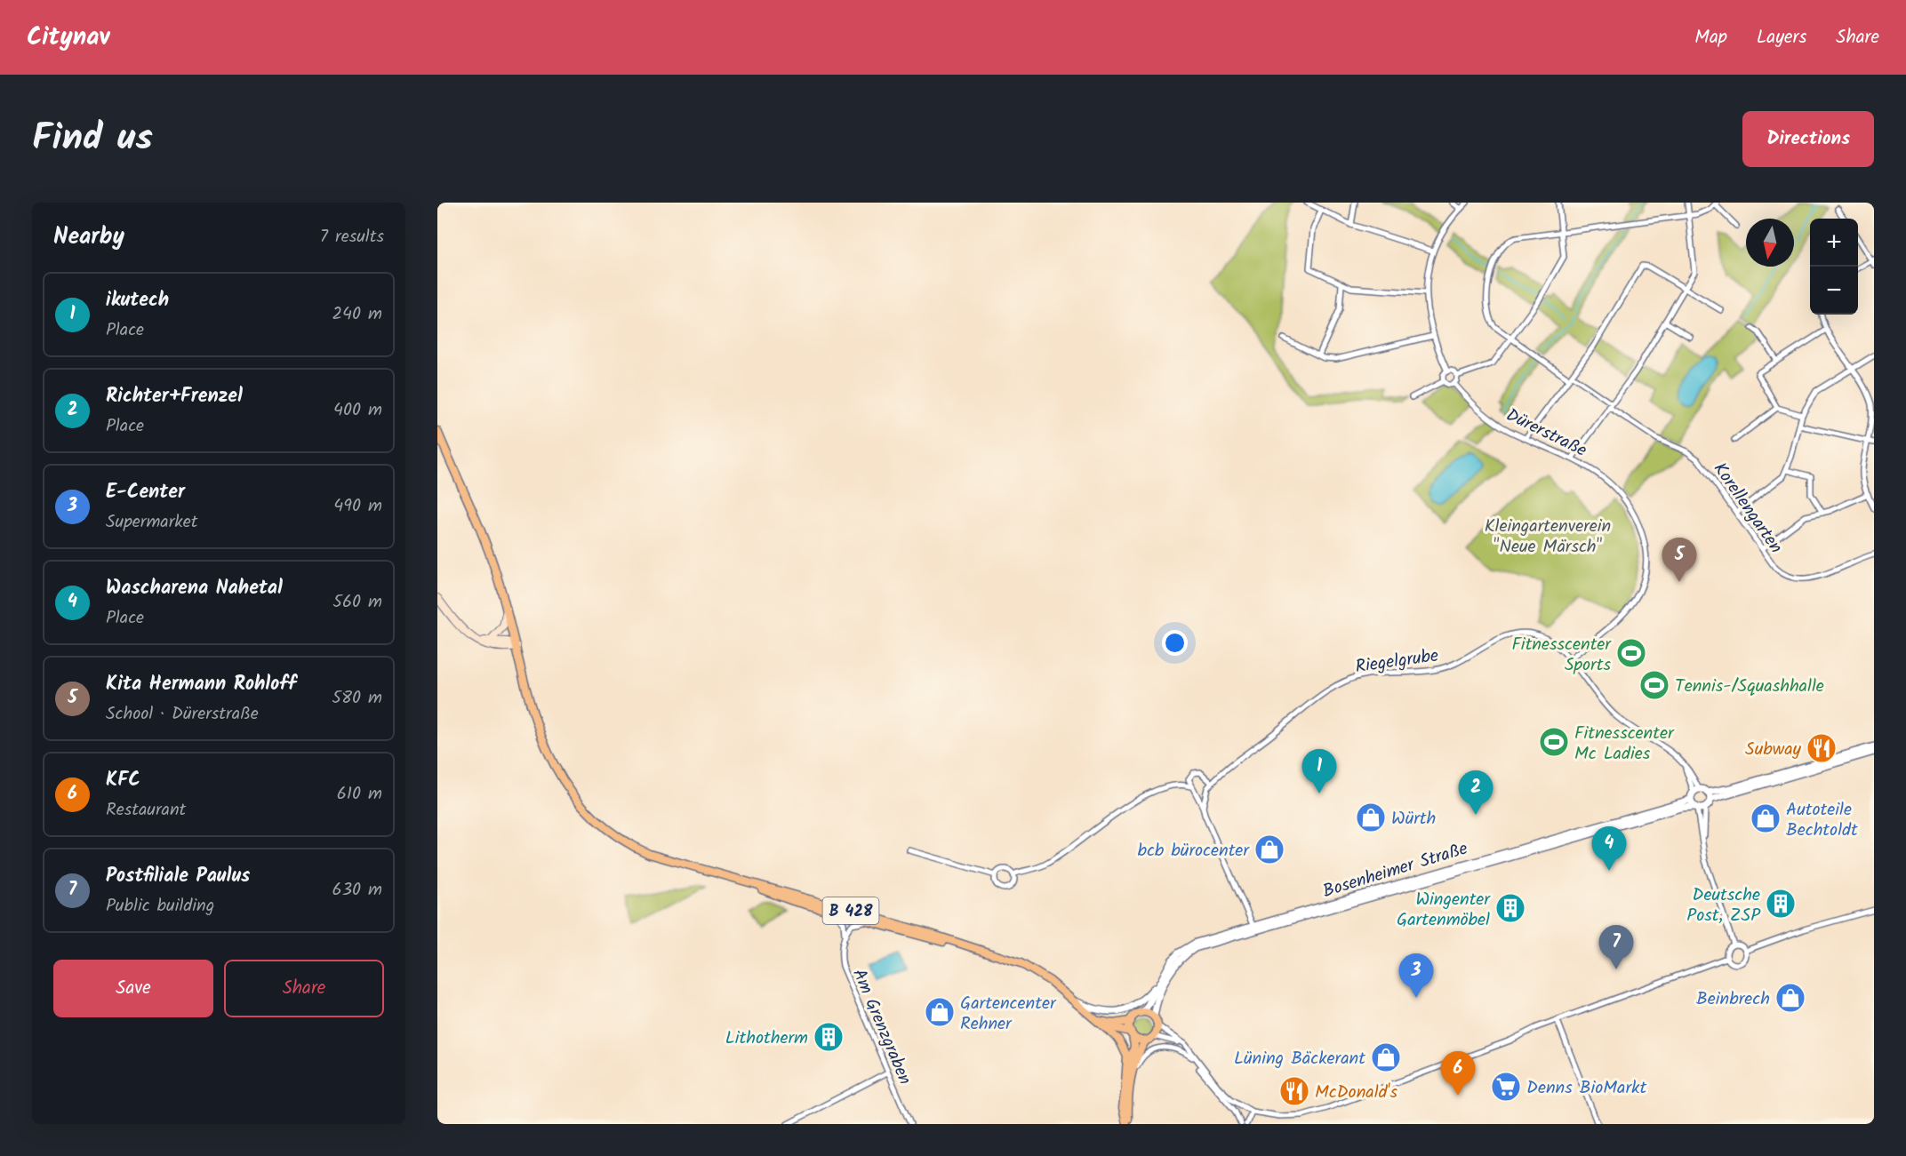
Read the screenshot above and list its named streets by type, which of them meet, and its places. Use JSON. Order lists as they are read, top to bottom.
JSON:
{
  "streets": {
    "main road": ["B 428"],
    "street": [
      "Dürerstraße",
      "Korellengarten",
      "Riegelgrube",
      "Bosenheimer Straße",
      "Am Grenzgraben"
    ]
  },
  "crossings": [
    ["Dürerstraße", "Riegelgrube"],
    ["Bosenheimer Straße", "B 428"],
    ["B 428", "Am Grenzgraben"]
  ],
  "parks": ["Kleingartenverein \"Neue Märsch\""],
  "places": {
    "sports": ["Fitnesscenter Sports", "Tennis-/Squashhalle", "Fitnesscenter Mc Ladies"],
    "restaurant": ["Subway", "McDonald's"],
    "shop": [
      "Würth",
      "Autoteile Bechtoldt",
      "bcb bürocenter",
      "Beinbrech",
      "Gartencenter Rehner",
      "Lüning Bäckerant"
    ],
    "building": ["Deutsche Post, ZSP", "Wingenter Gartenmöbel", "Lithotherm"],
    "supermarket": ["Denns BioMarkt"]
  },
  "north": "bottom",
  "page": {
    "header": "Citynav",
    "nav": ["Map", "Layers", "Share"],
    "title": "Find us",
    "buttons": [
      "Directions",
      ["Save", "Share"]
    ],
    "heading": ["Nearby", "7 results"],
    "map_buttons": ["+", "−"],
    "list": [
      {
        "mark": "1",
        "name": "ikutech",
        "note": "Place",
        "value": "240 m"
      },
      {
        "mark": "2",
        "name": "Richter+Frenzel",
        "note": "Place",
        "value": "400 m"
      },
      {
        "mark": "3",
        "name": "E-Center",
        "note": "Supermarket",
        "value": "490 m"
      },
      {
        "mark": "4",
        "name": "Wascharena Nahetal",
        "note": "Place",
        "value": "560 m"
      },
      {
        "mark": "5",
        "name": "Kita Hermann Rohloff",
        "note": "School · Dürerstraße",
        "value": "580 m"
      },
      {
        "mark": "6",
        "name": "KFC",
        "note": "Restaurant",
        "value": "610 m"
      },
      {
        "mark": "7",
        "name": "Postfiliale Paulus",
        "note": "Public building",
        "value": "630 m"
      }
    ],
    "pins": [
      "5",
      "1",
      "2",
      "4",
      "7",
      "3",
      "6"
    ]
  }
}
